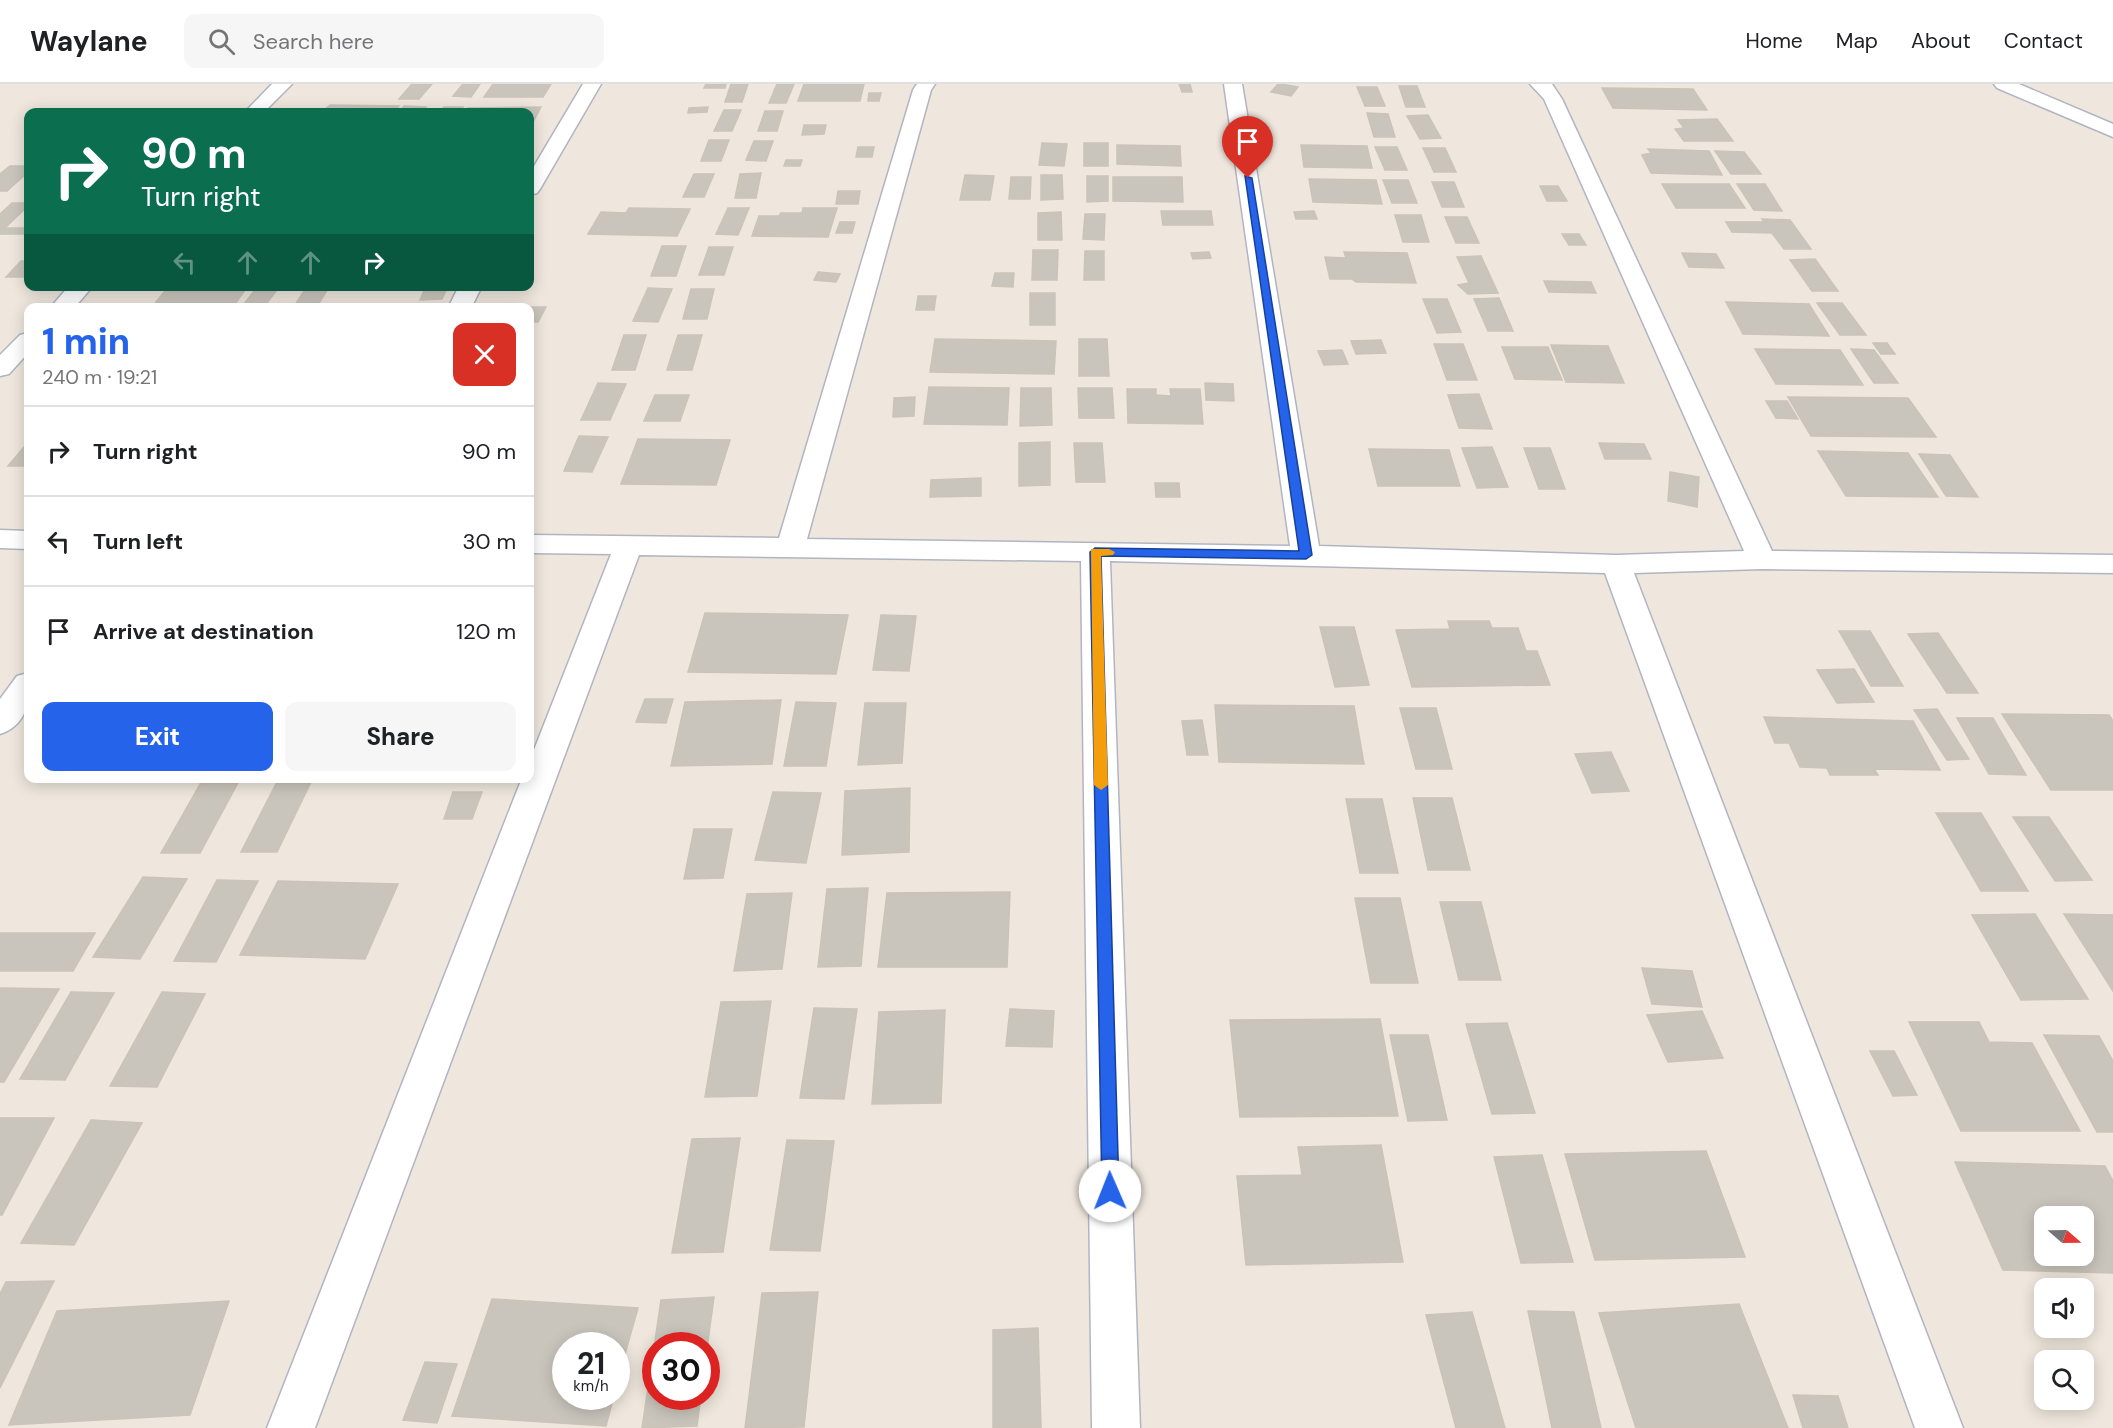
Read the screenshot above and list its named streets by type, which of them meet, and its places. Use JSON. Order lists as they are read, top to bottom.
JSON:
{
  "north": "right",
  "page": {
    "header": "Waylane",
    "search": "Search here",
    "nav": [
      "Home",
      "Map",
      "About",
      "Contact"
    ],
    "turn": ["90 m", "Turn right"],
    "heading": ["1 min", "240 m · 19:21"],
    "list": [
      {
        "name": "Turn right",
        "value": "90 m"
      },
      {
        "name": "Turn left",
        "value": "30 m"
      },
      {
        "name": "Arrive at destination",
        "value": "120 m"
      }
    ],
    "buttons": ["Exit", "Share"],
    "speed": "21 km/h",
    "limit": "30"
  }
}
